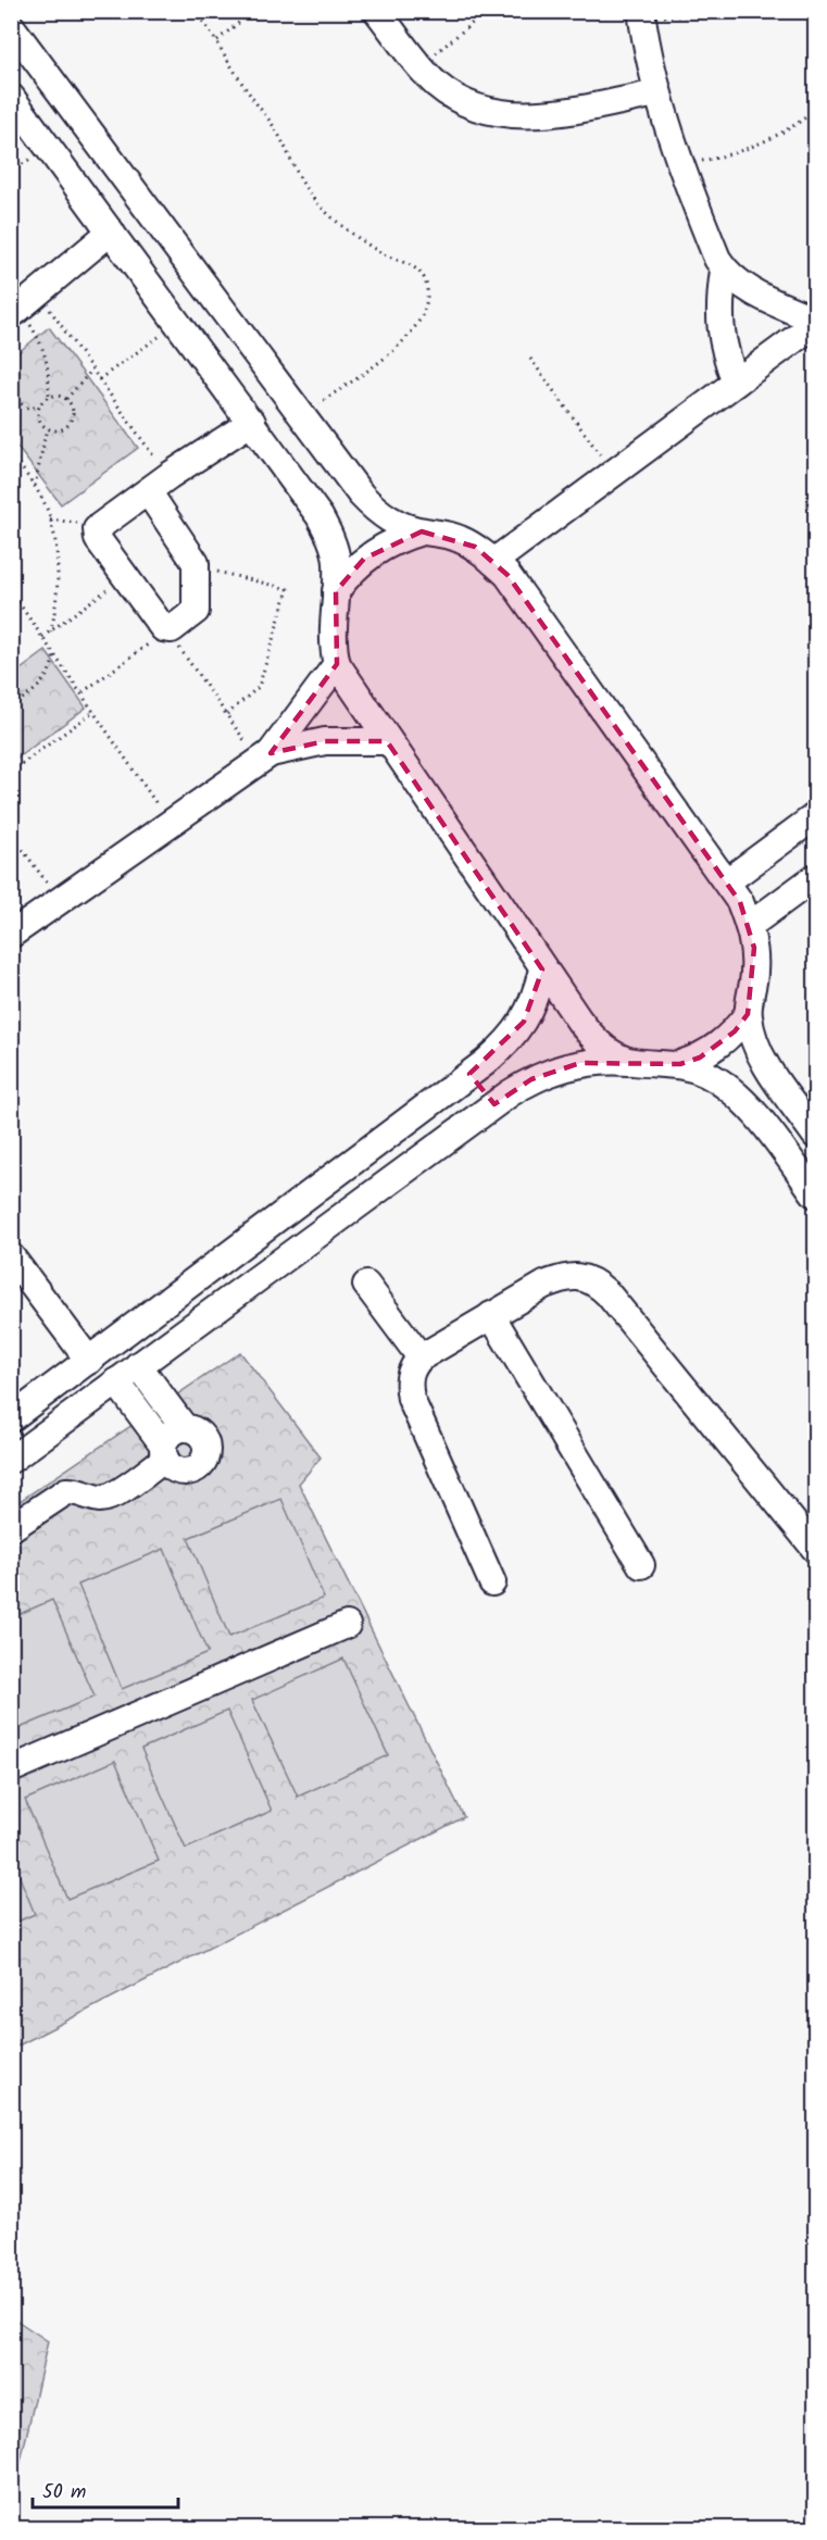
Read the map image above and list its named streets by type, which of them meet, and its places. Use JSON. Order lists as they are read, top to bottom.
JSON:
{
  "scale_bar": "50 m"
}
